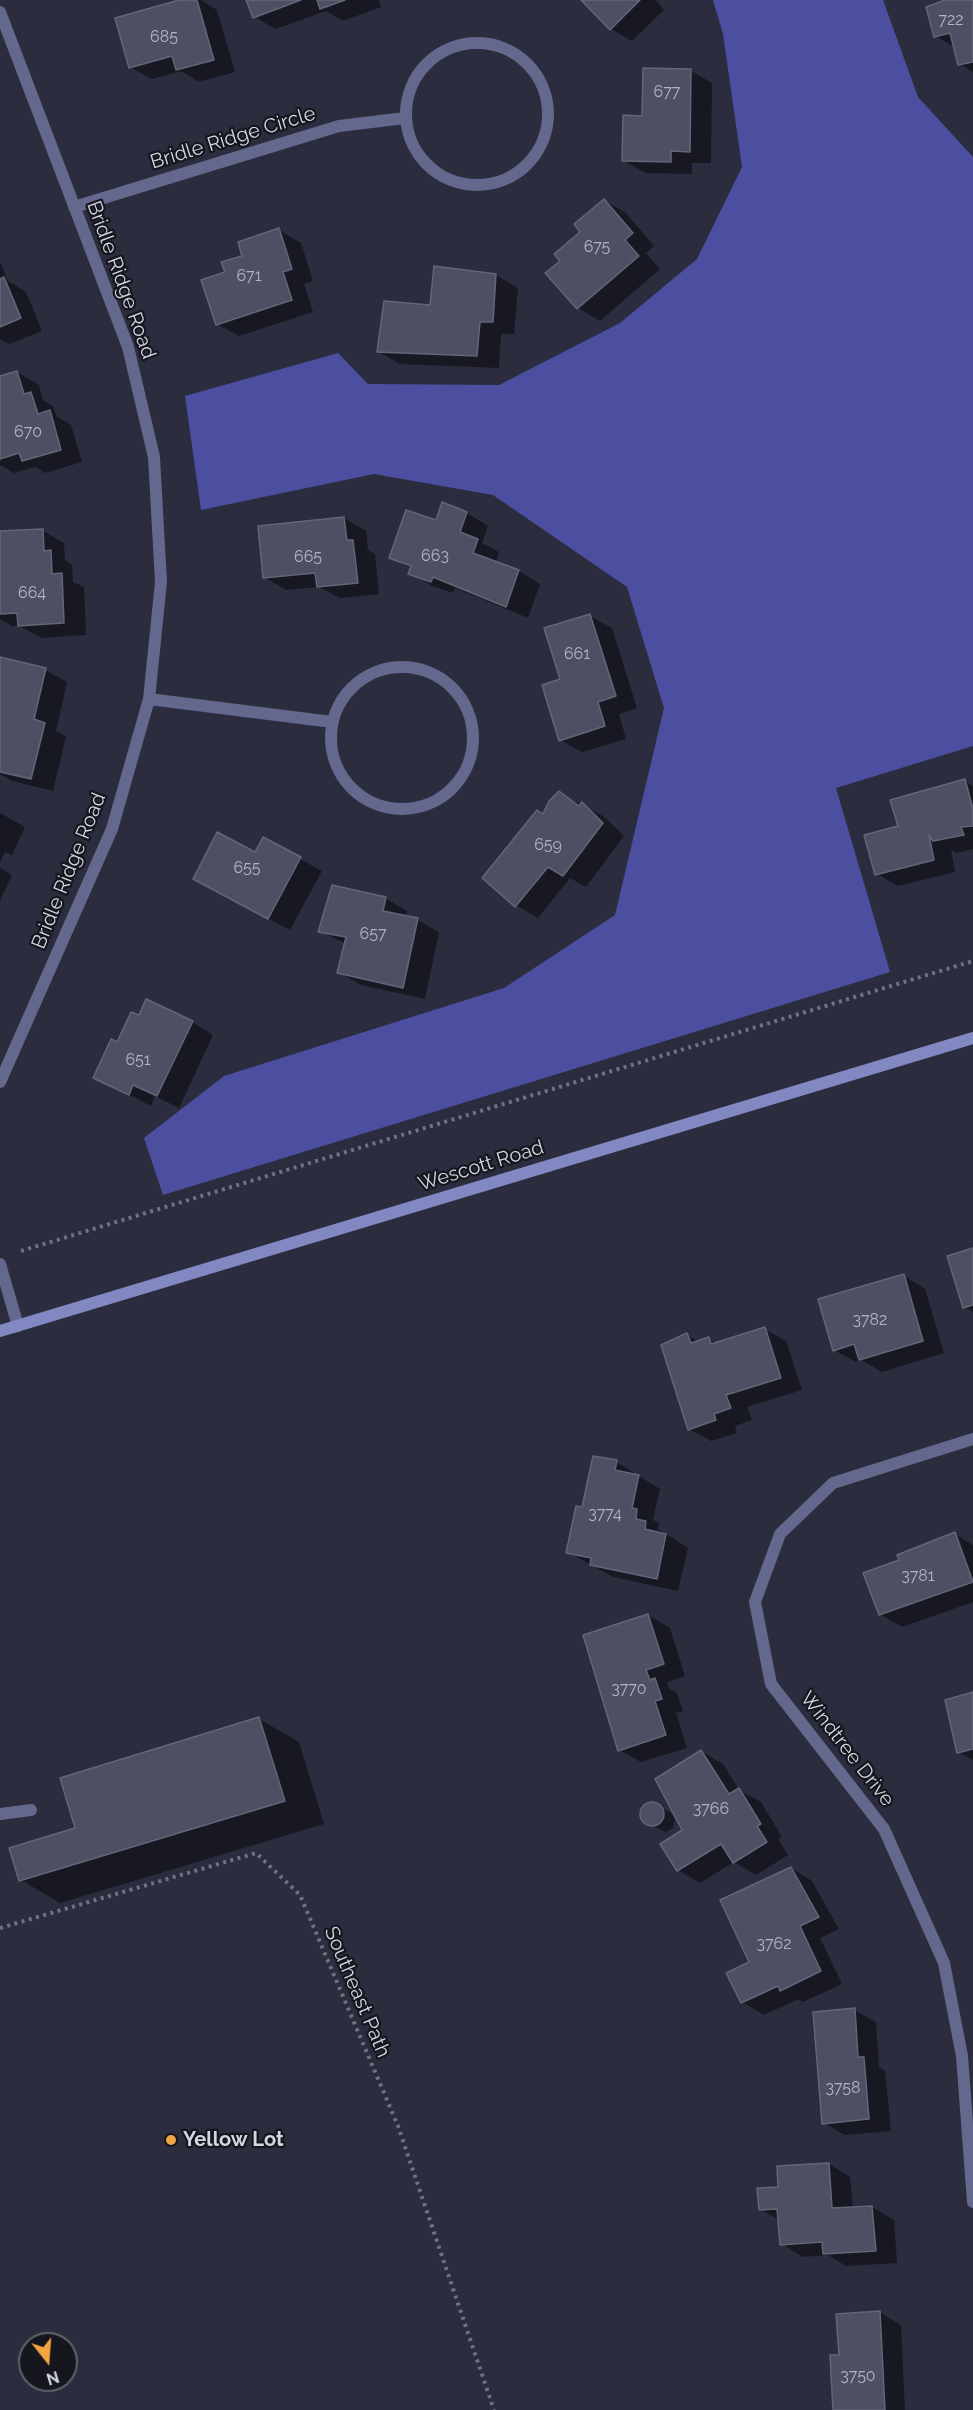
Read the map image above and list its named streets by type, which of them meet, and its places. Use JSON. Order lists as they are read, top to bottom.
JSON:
{
  "streets": {
    "street": [
      "Bridle Ridge Circle",
      "Bridle Ridge Road",
      "Wescott Road",
      "Windtree Drive"
    ],
    "path": ["Southeast Path"]
  },
  "crossings": [
    ["Bridle Ridge Circle", "Bridle Ridge Road"]
  ],
  "places": ["Yellow Lot"],
  "house_numbers": [
    "722",
    "685",
    "677",
    "675",
    "671",
    "670",
    "663",
    "665",
    "664",
    "661",
    "659",
    "655",
    "657",
    "651",
    "3782",
    "3774",
    "3781",
    "3770",
    "3766",
    "3762",
    "3758",
    "3750"
  ],
  "north": "bottom"
}
